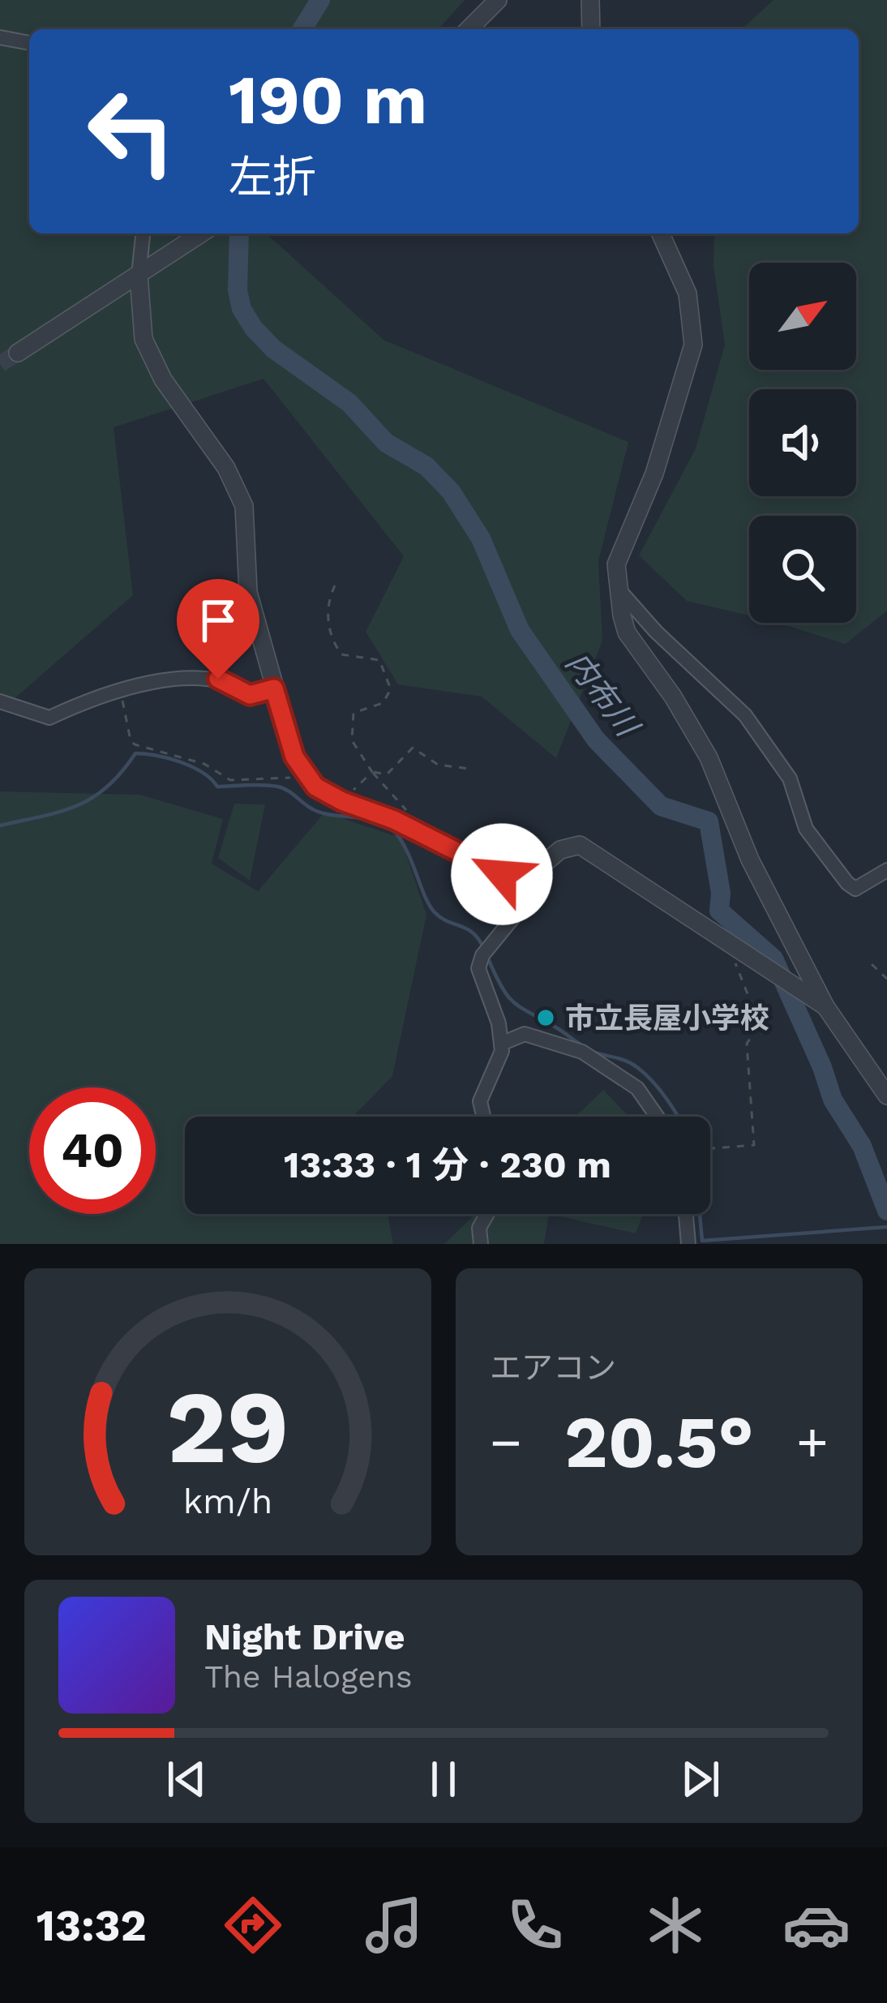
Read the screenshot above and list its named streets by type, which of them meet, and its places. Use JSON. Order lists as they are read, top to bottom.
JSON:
{
  "water": ["内布川"],
  "places": ["市立長屋小学校"],
  "north": "top right",
  "page": {
    "turn": ["190 m", "左折"],
    "limit": "40",
    "trip": "13:33 · 1 分 · 230 m",
    "tile": "エアコン",
    "heat": ["−", "20.5°", "+"],
    "song": ["Night Drive", "The Halogens"],
    "tabs": "13:32",
    "gauge": ["29", "km/h"]
  }
}
